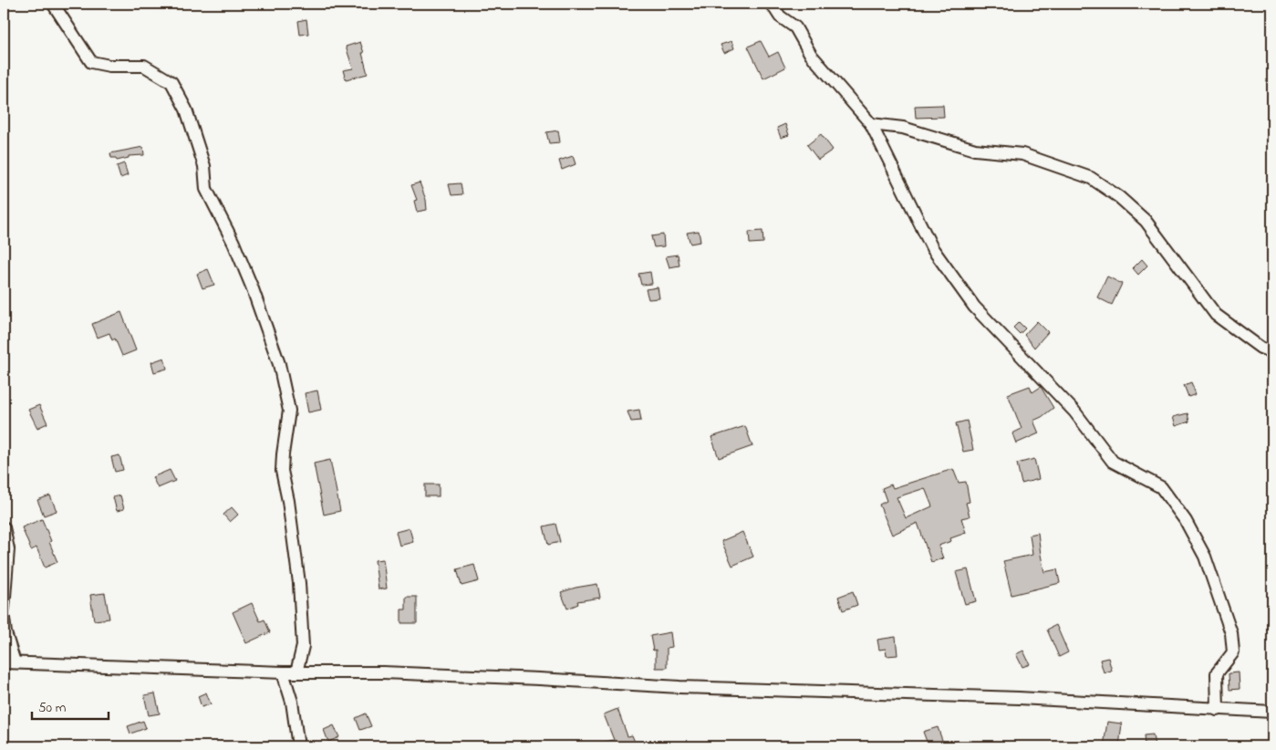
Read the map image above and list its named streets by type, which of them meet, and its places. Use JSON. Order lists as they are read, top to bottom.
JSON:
{
  "scale_bar": "50 m"
}
